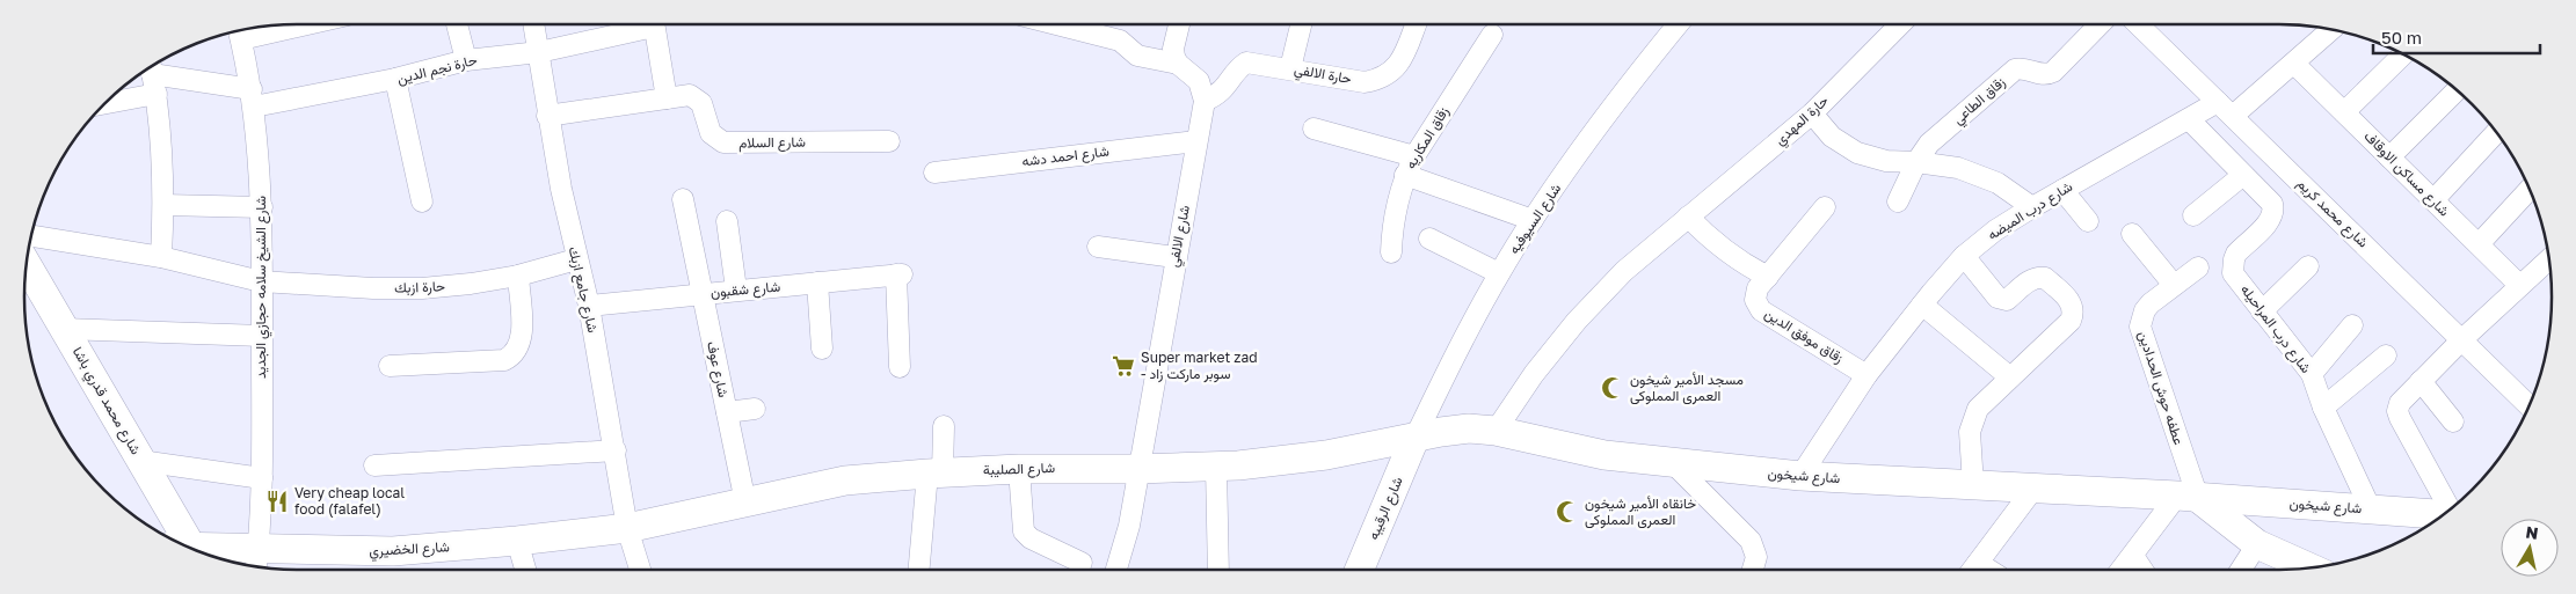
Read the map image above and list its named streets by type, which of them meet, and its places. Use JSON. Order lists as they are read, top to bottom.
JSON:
{
  "streets": {
    "main road": [
      "شارع محمد قدري باشا",
      "شارع الصليبة",
      "شارع شيخون",
      "شارع الرقيبه",
      "شارع الخضيري"
    ],
    "street": [
      "حارة نجم الدين",
      "حارة الالفي",
      "زقاق الطاعي",
      "حارة المهدي",
      "زقاق المكاريه",
      "شارع السلام",
      "شارع احمد دشه",
      "شارع مساكن الاوقاف",
      "شارع درب الميضه",
      "شارع محمد كريم",
      "شارع السيوفيه",
      "شارع الالفي",
      "شارع الشيخ سلامه حجازي الجديد",
      "حارة ازبك",
      "شارع جامع ازبك",
      "شارع شقبون",
      "شارع درب المراحيله",
      "زقاق موفق الدين",
      "شارع عوف",
      "عطفه حوش الحدادين"
    ]
  },
  "crossings": [
    ["حارة نجم الدين", "شارع الشيخ سلامه حجازي الجديد"],
    ["حارة نجم الدين", "شارع جامع ازبك"],
    ["حارة الالفي", "شارع الالفي"],
    ["حارة المهدي", "شارع شيخون"],
    ["شارع السلام", "شارع جامع ازبك"],
    ["شارع احمد دشه", "شارع الالفي"],
    ["شارع درب الميضه", "شارع محمد كريم"],
    ["شارع درب الميضه", "شارع درب المراحيله"],
    ["شارع درب الميضه", "زقاق موفق الدين"],
    ["شارع درب الميضه", "شارع شيخون"],
    ["شارع السيوفيه", "شارع الصليبة"],
    ["شارع السيوفيه", "شارع شيخون"],
    ["شارع السيوفيه", "شارع الرقيبه"],
    ["شارع الالفي", "شارع الصليبة"],
    ["شارع الشيخ سلامه حجازي الجديد", "حارة ازبك"],
    ["شارع الشيخ سلامه حجازي الجديد", "شارع الخضيري"],
    ["حارة ازبك", "شارع جامع ازبك"],
    ["شارع جامع ازبك", "شارع شقبون"],
    ["شارع جامع ازبك", "شارع الصليبة"],
    ["شارع جامع ازبك", "شارع الخضيري"],
    ["شارع شقبون", "شارع عوف"],
    ["شارع درب المراحيله", "شارع شيخون"],
    ["شارع عوف", "شارع الصليبة"],
    ["عطفه حوش الحدادين", "شارع شيخون"],
    ["شارع الصليبة", "شارع شيخون"],
    ["شارع الصليبة", "شارع الرقيبه"],
    ["شارع الصليبة", "شارع الخضيري"],
    ["شارع شيخون", "شارع الرقيبه"]
  ],
  "places": {
    "supermarket": ["Super market zad - سوبر ماركت زاد"],
    "mosque": ["مسجد الأمير شيخون العمرى المملوكى", "خانقاه الأمير شيخون العمرى المملوكى"],
    "restaurant": ["Very cheap local food (falafel)"]
  },
  "scale_bar": "50 m",
  "north": "top"
}
